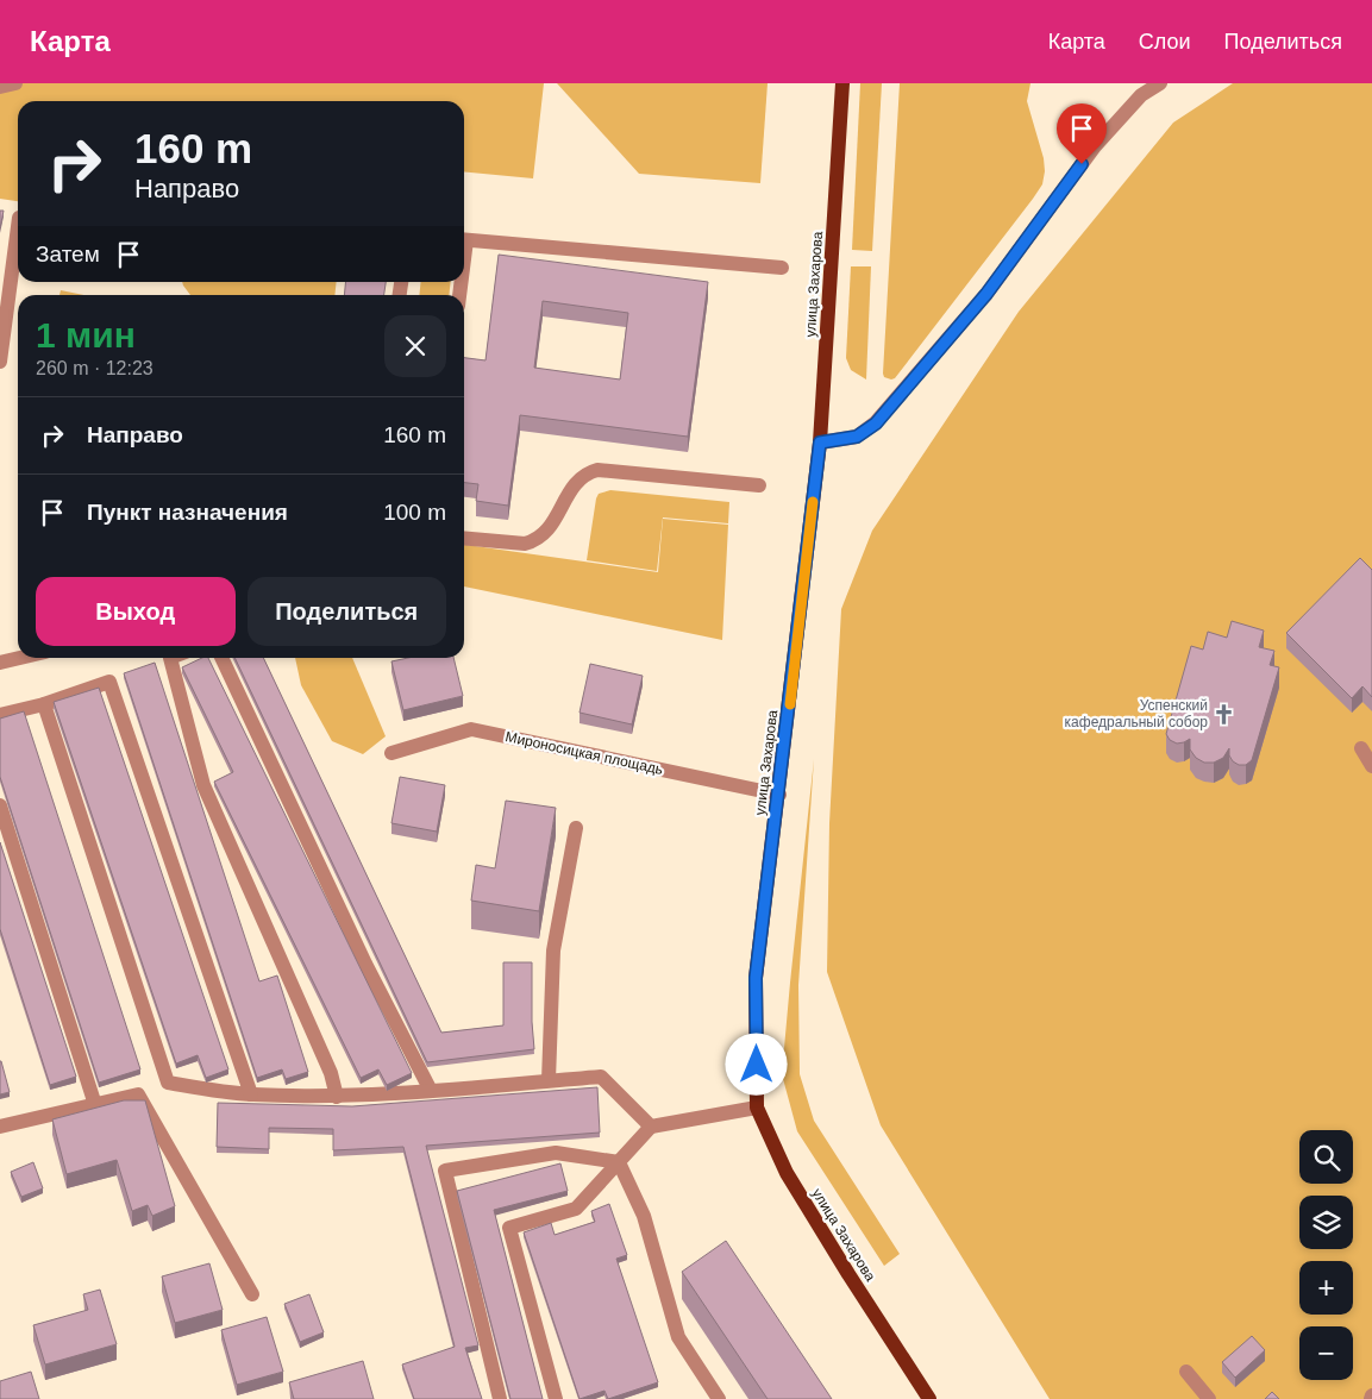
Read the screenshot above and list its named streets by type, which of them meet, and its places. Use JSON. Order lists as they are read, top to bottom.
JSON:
{
  "streets": {
    "main road": ["улица Захарова"],
    "street": ["Мироносицкая площадь"]
  },
  "crossings": [
    ["улица Захарова", "Мироносицкая площадь"]
  ],
  "places": {
    "church": ["Успенский кафедральный собор"]
  },
  "page": {
    "header": "Карта",
    "nav": ["Карта", "Слои", "Поделиться"],
    "turn": ["160 m", "Направо"],
    "then": "Затем",
    "heading": ["1 мин", "260 m · 12:23"],
    "list": [
      {
        "name": "Направо",
        "value": "160 m"
      },
      {
        "name": "Пункт назначения",
        "value": "100 m"
      }
    ],
    "buttons": ["Выход", "Поделиться"],
    "map_buttons": ["+", "−"]
  }
}
